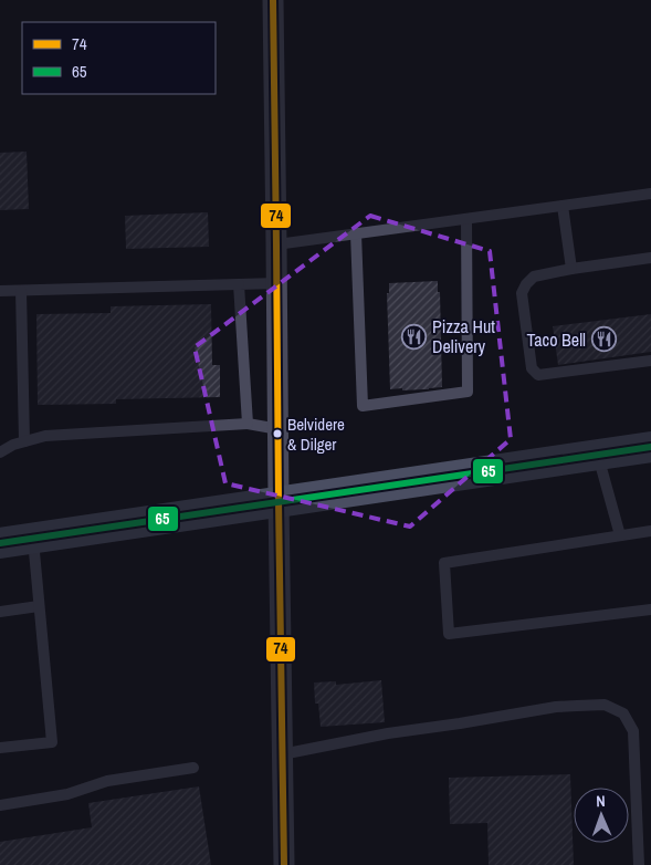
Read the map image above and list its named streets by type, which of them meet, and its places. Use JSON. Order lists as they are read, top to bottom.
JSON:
{
  "places": {
    "restaurant": ["Pizza Hut Delivery", "Taco Bell"],
    "other": ["Belvidere & Dilger"]
  },
  "lines": ["transit line 74", "transit line 65"],
  "legend": ["74", "65"],
  "north": "top"
}
